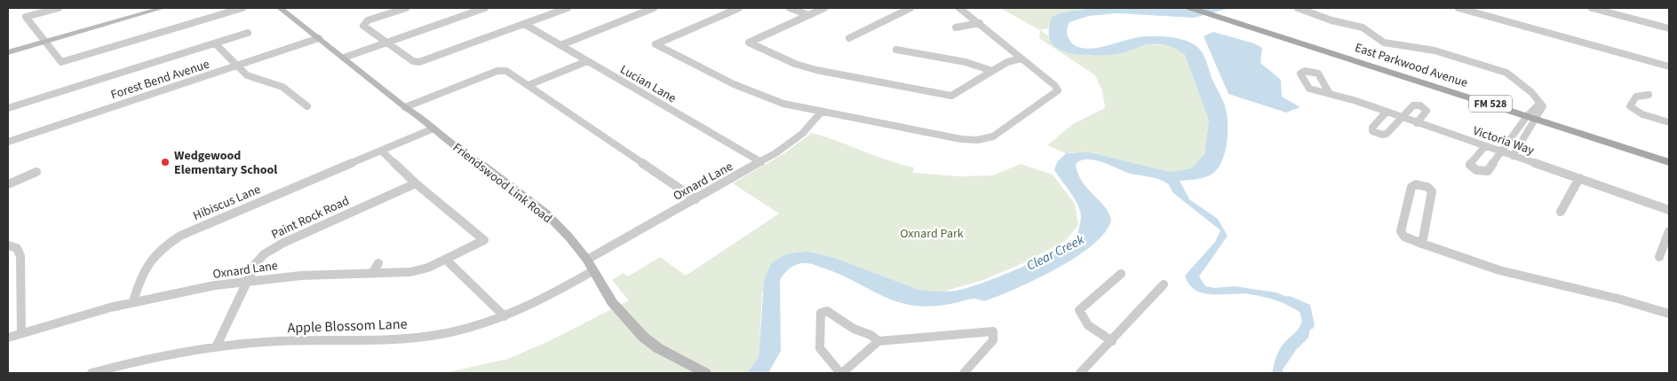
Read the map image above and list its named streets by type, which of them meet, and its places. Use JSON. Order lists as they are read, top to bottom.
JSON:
{
  "streets": {
    "main road": ["East Parkwood Avenue", "FM 528", "Friendswood Link Road"],
    "street": [
      "Forest Bend Avenue",
      "Lucian Lane",
      "Victoria Way",
      "Oxnard Lane",
      "Hibiscus Lane",
      "Paint Rock Road",
      "Apple Blossom Lane"
    ]
  },
  "crossings": [
    ["Forest Bend Avenue", "Friendswood Link Road"],
    ["Lucian Lane", "Oxnard Lane"],
    ["Oxnard Lane", "Friendswood Link Road"],
    ["Oxnard Lane", "Hibiscus Lane"],
    ["Oxnard Lane", "Paint Rock Road"],
    ["Friendswood Link Road", "Hibiscus Lane"],
    ["Friendswood Link Road", "Apple Blossom Lane"],
    ["Paint Rock Road", "Apple Blossom Lane"]
  ],
  "water": ["Clear Creek"],
  "parks": ["Oxnard Park"],
  "places": ["Wedgewood Elementary School"]
}
